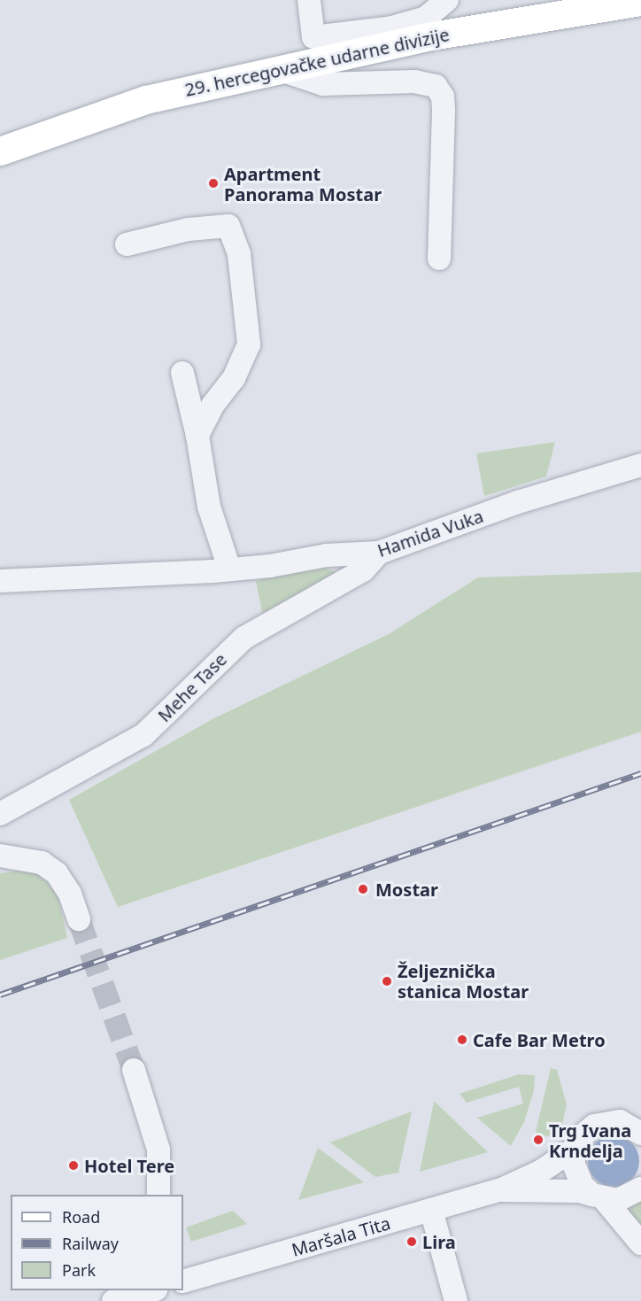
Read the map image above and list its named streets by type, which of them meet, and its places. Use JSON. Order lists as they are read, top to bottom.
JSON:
{
  "streets": {
    "main road": ["29. hercegovačke udarne divizije"],
    "street": ["Hamida Vuka", "Mehe Tase", "Maršala Tita"]
  },
  "crossings": [
    ["Hamida Vuka", "Mehe Tase"]
  ],
  "places": [
    "Apartment Panorama Mostar",
    "Mostar",
    "Željeznička stanica Mostar",
    "Cafe Bar Metro",
    "Trg Ivana Krndelja",
    "Hotel Tere",
    "Lira"
  ],
  "legend": ["Road", "Railway", "Park"]
}
